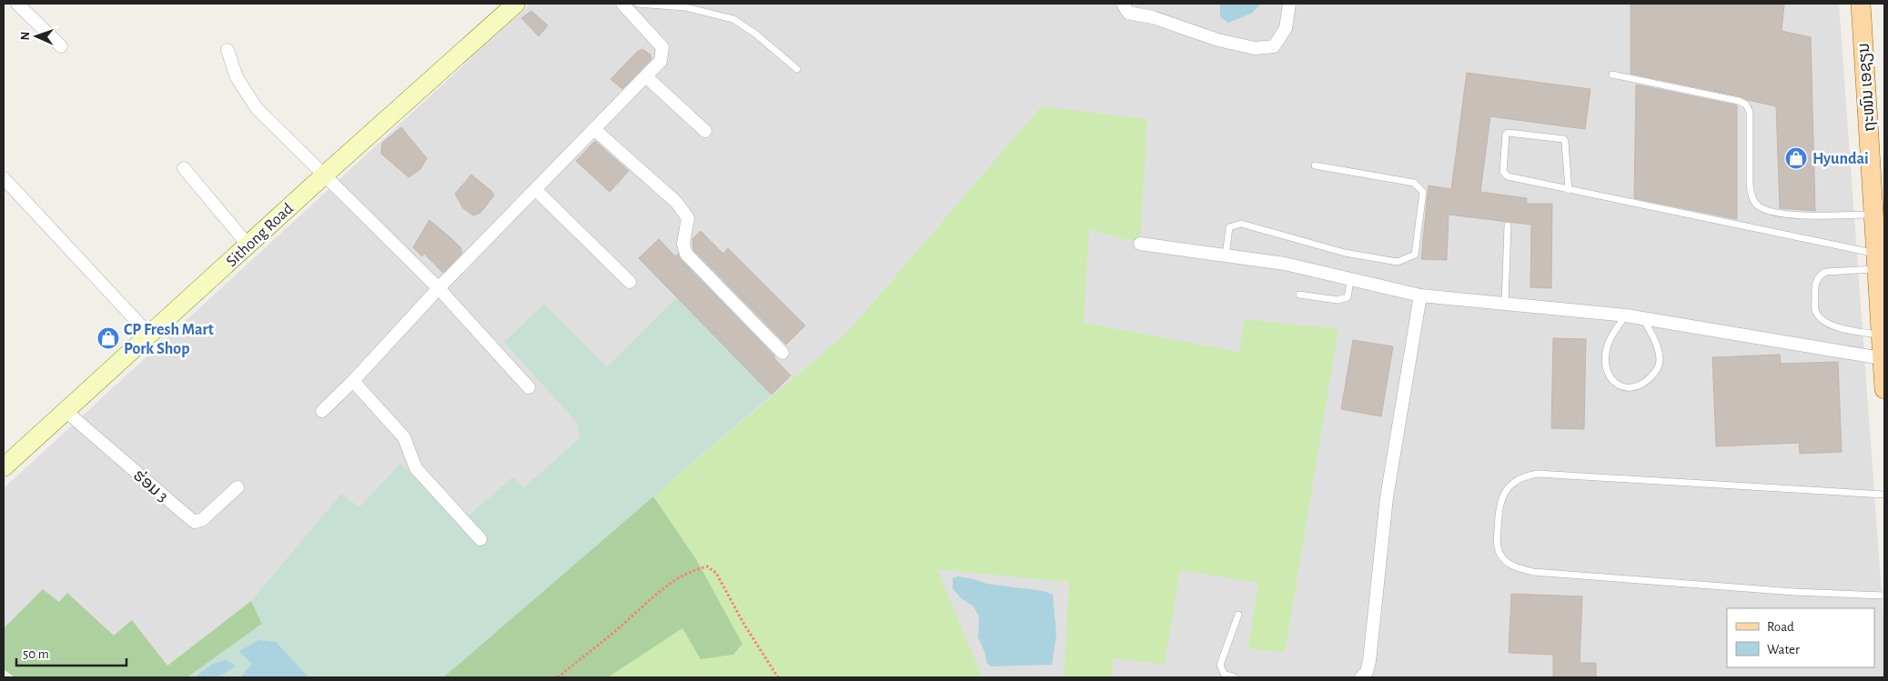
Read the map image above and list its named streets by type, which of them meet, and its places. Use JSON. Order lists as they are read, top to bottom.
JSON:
{
  "streets": {
    "main road": ["ຖະໜົນ ເອຊຽນ", "Sithong Road"],
    "street": ["ຮ່ອມ 3"]
  },
  "crossings": [
    ["Sithong Road", "ຮ່ອມ 3"]
  ],
  "places": {
    "shop": ["Hyundai", "CP Fresh Mart Pork Shop"]
  },
  "legend": ["Road", "Water"],
  "scale_bar": "50 m",
  "north": "left"
}
